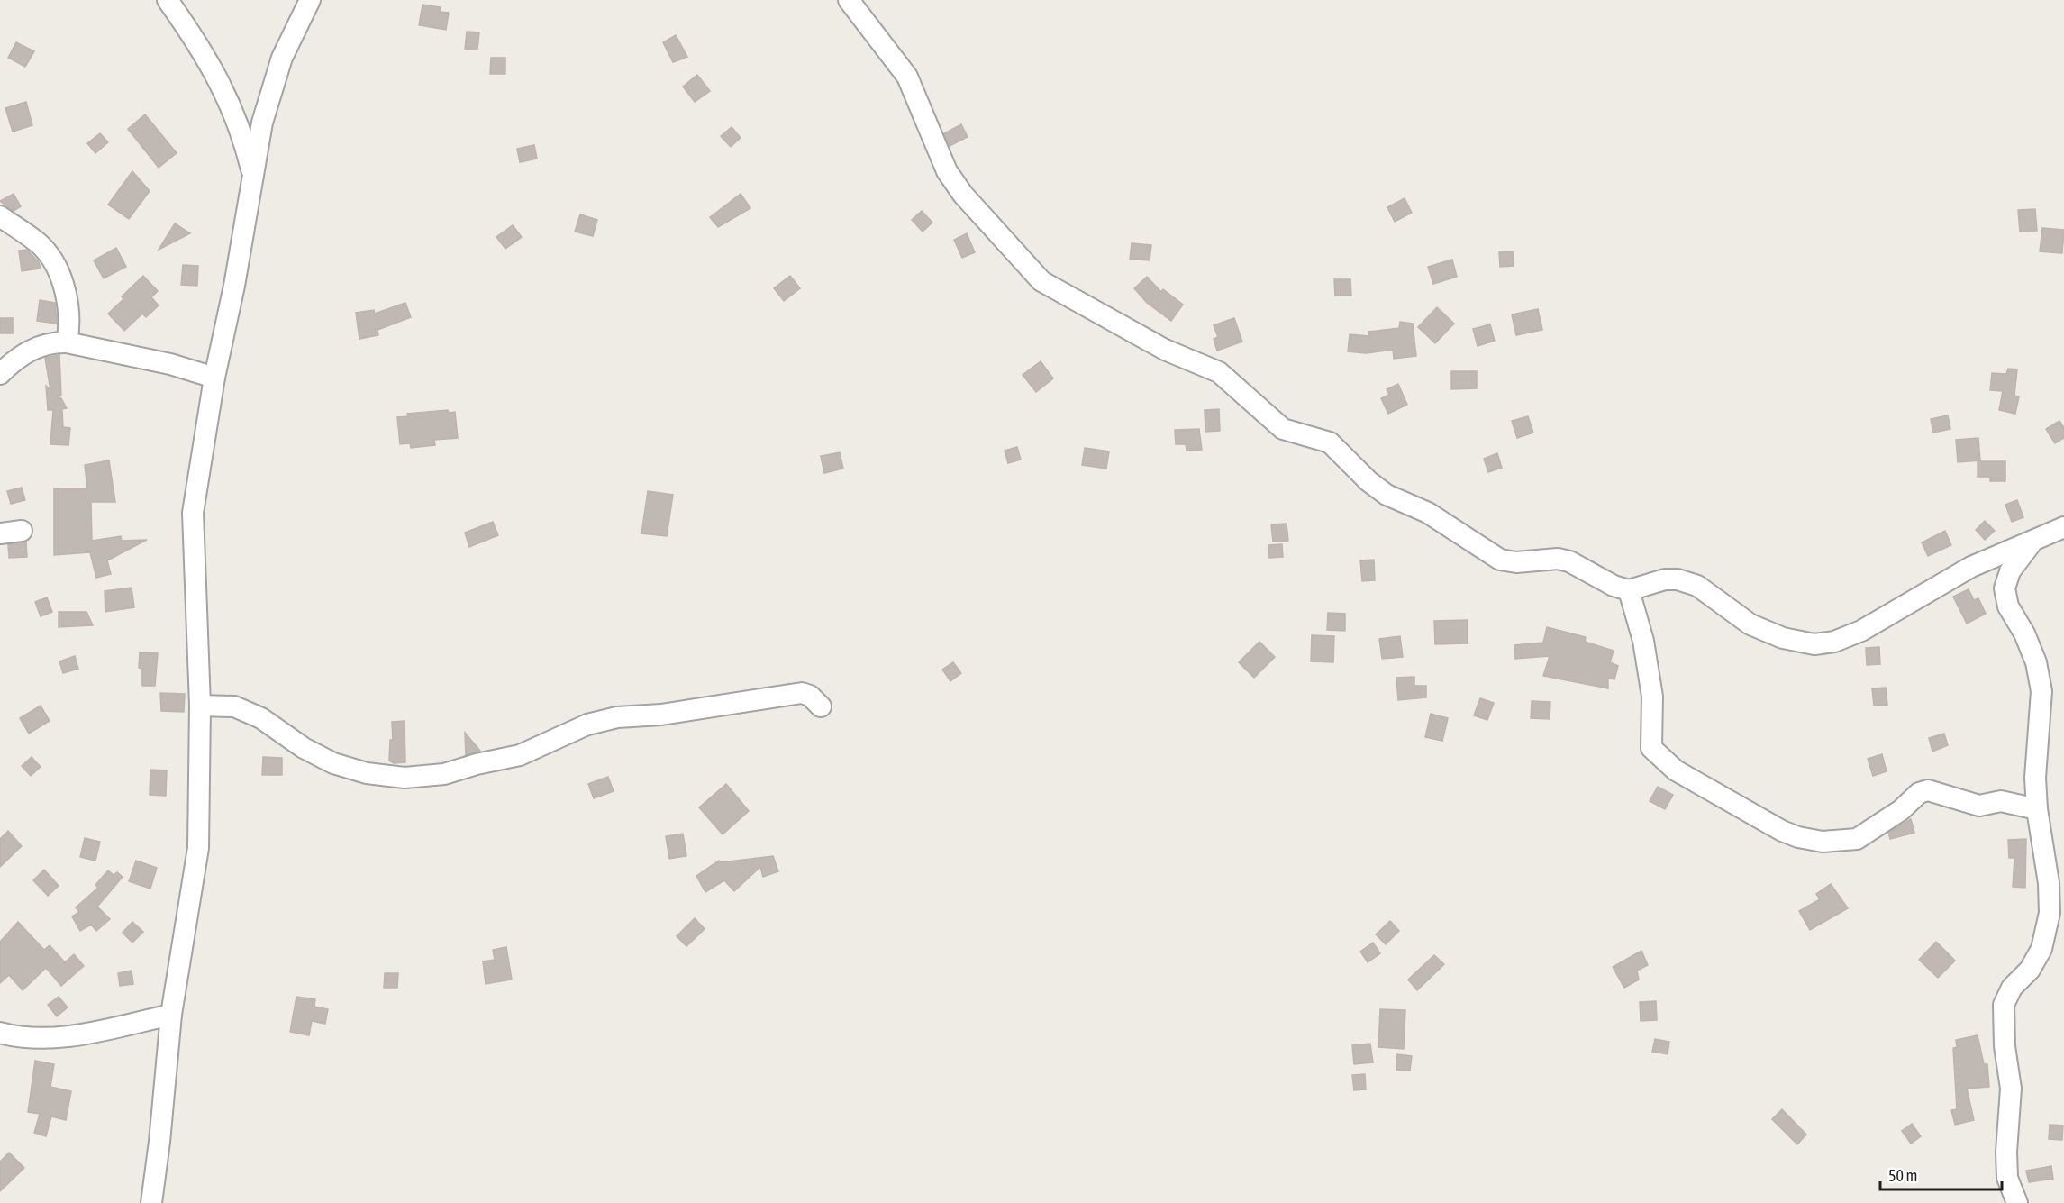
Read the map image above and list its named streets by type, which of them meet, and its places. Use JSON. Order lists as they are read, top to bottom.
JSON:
{
  "scale_bar": "50 m"
}
